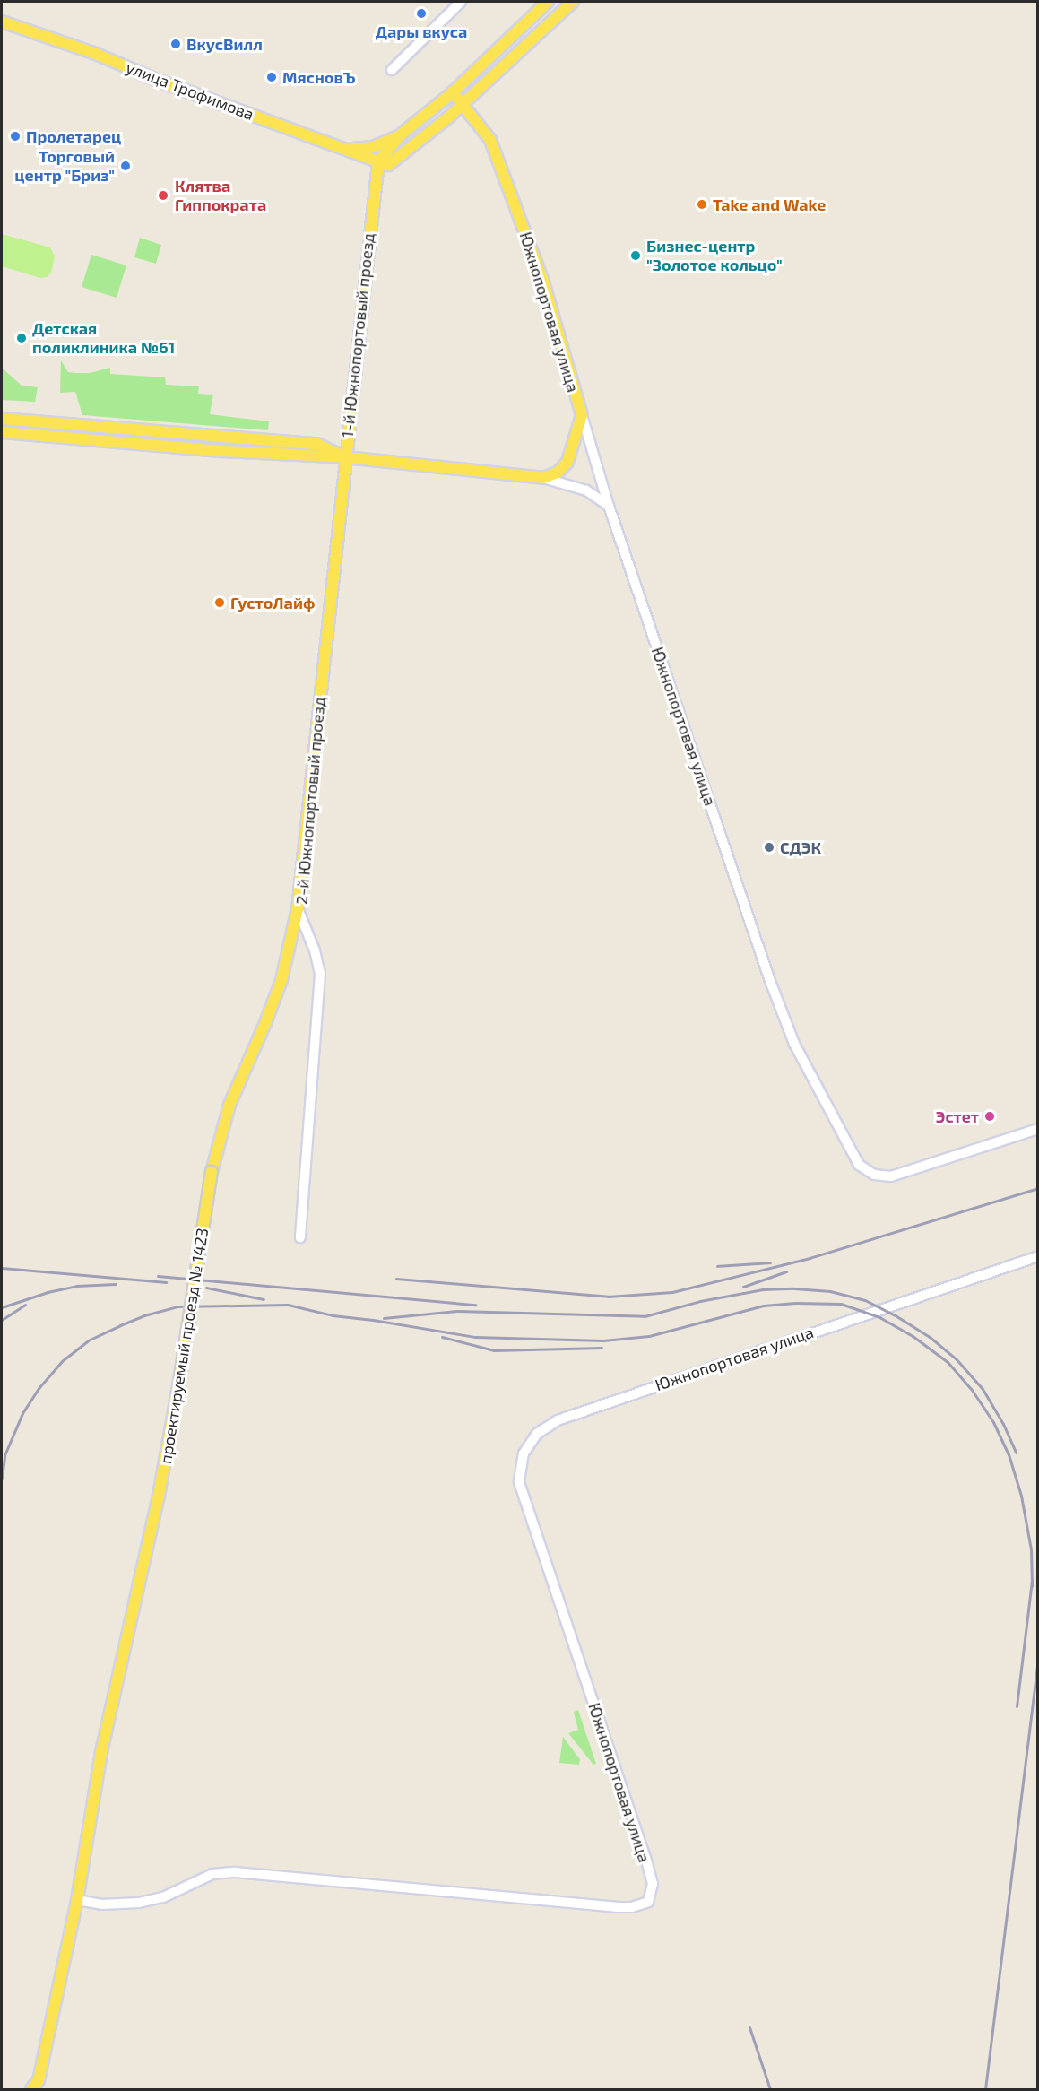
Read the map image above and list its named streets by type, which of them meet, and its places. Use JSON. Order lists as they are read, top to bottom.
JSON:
{
  "streets": {
    "main road": [
      "улица Трофимова",
      "Южнопортовая улица",
      "1-й Южнопортовый проезд",
      "2-й Южнопортовый проезд",
      "проектируемый проезд № 1423"
    ]
  },
  "crossings": [
    ["улица Трофимова", "1-й Южнопортовый проезд"],
    ["Южнопортовая улица", "проектируемый проезд № 1423"],
    ["1-й Южнопортовый проезд", "2-й Южнопортовый проезд"],
    ["2-й Южнопортовый проезд", "проектируемый проезд № 1423"]
  ],
  "places": [
    "Дары вкуса",
    "ВкусВилл",
    "МясновЪ",
    "Пролетарец",
    "Торговый центр \"Бриз\"",
    "Клятва Гиппократа",
    "Take and Wake",
    "Бизнес-центр \"Золотое кольцо\"",
    "Детская поликлиника №61",
    "ГустоЛайф",
    "СДЭК",
    "Эстет"
  ]
}
